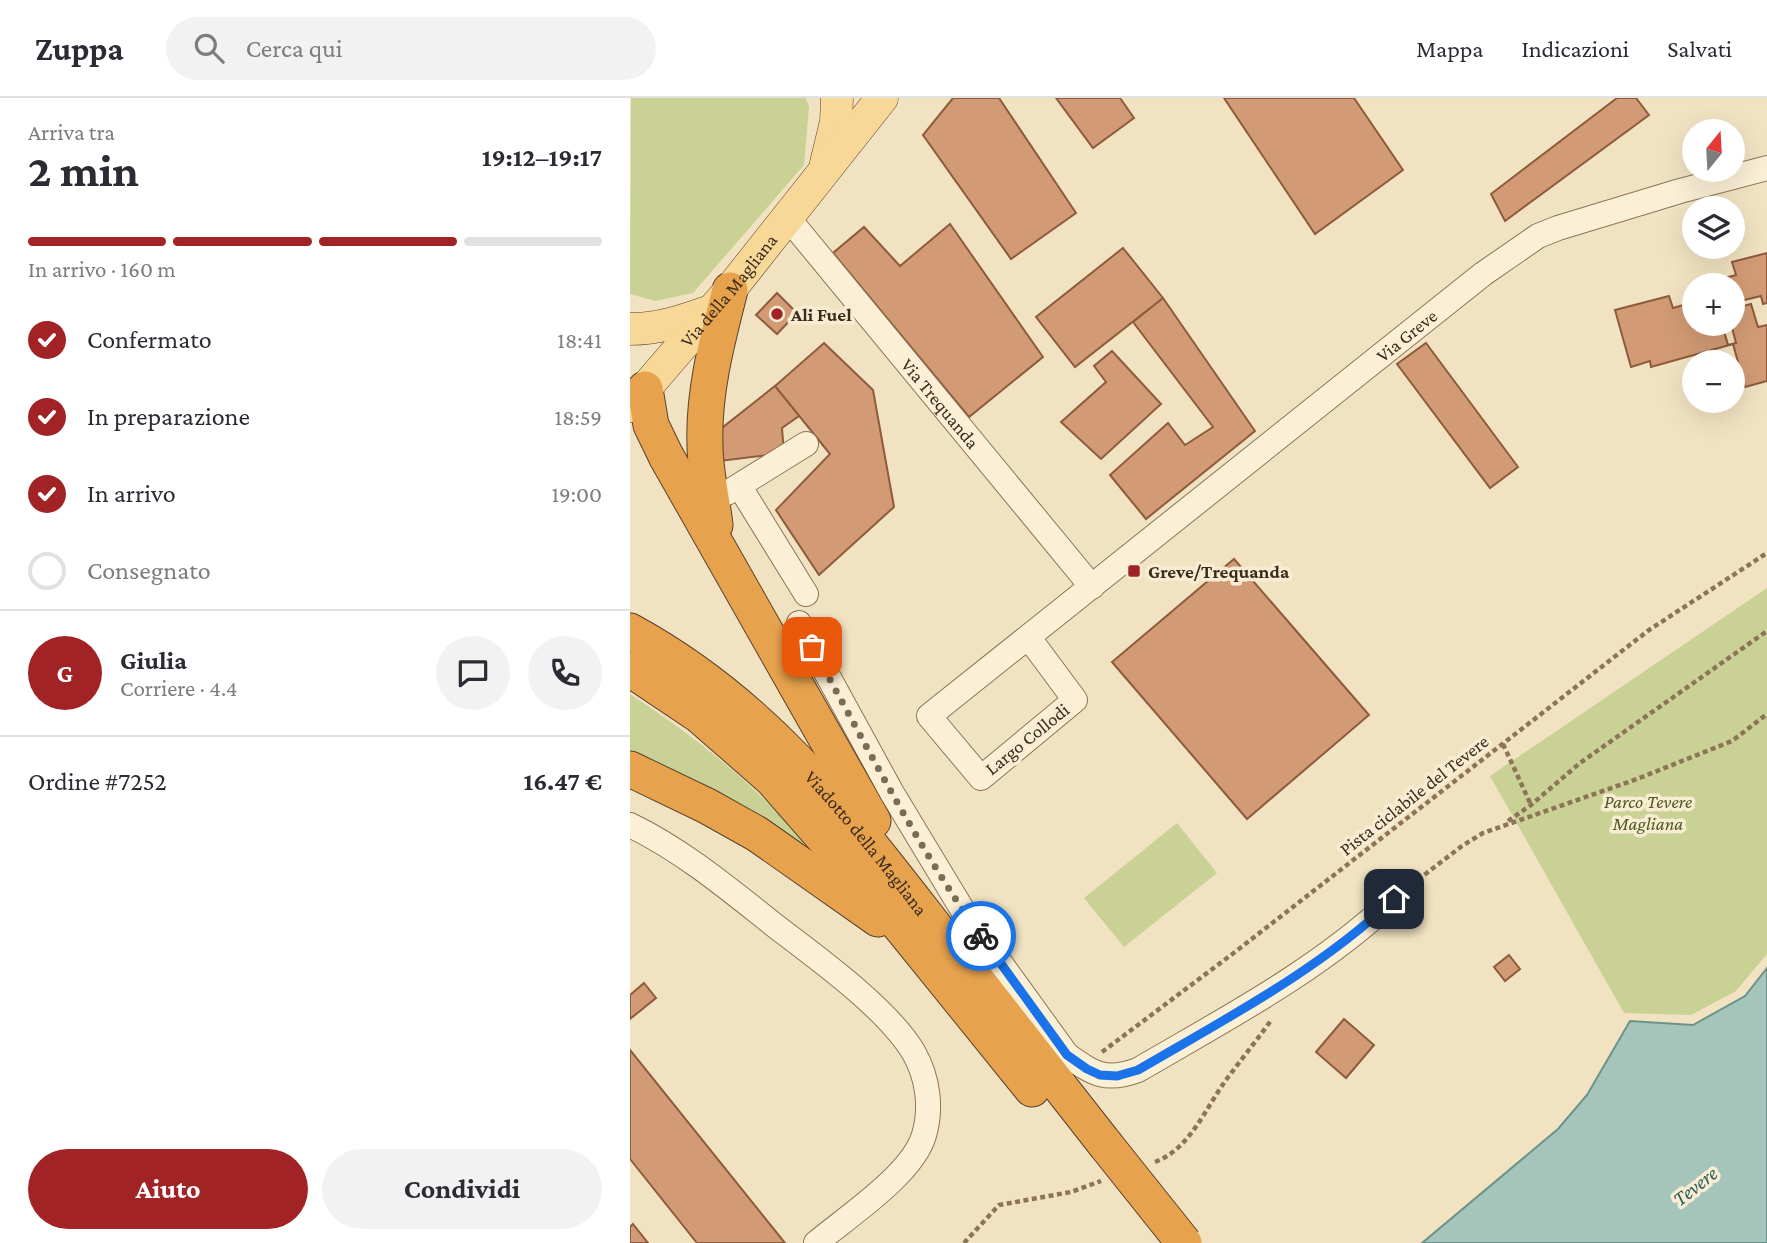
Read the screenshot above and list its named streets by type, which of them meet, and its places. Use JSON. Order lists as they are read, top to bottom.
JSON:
{
  "streets": {
    "highway": ["Viadotto della Magliana"],
    "main road": ["Via della Magliana"],
    "street": ["Via Greve", "Via Trequanda", "Largo Collodi"],
    "path": ["Pista ciclabile del Tevere"]
  },
  "crossings": [
    ["Via della Magliana", "Via Trequanda"],
    ["Via Greve", "Via Trequanda"],
    ["Via Greve", "Largo Collodi"],
    ["Via Trequanda", "Largo Collodi"],
    ["Pista ciclabile del Tevere", "Viadotto della Magliana"]
  ],
  "water": ["Tevere"],
  "parks": ["Parco Tevere Magliana"],
  "places": {
    "other": ["Ali Fuel"],
    "transit": ["Greve/Trequanda"]
  },
  "north": "top",
  "page": {
    "header": "Zuppa",
    "search": "Cerca qui",
    "nav": ["Mappa", "Indicazioni", "Salvati"],
    "heading": ["2 min", "Arriva tra", "19:12–19:17"],
    "panel": [
      "Giulia",
      "Corriere · 4.4",
      "Ordine #7252",
      "16.47 €"
    ],
    "map_buttons": ["+", "−"],
    "bar": "In arrivo · 160 m",
    "list": [
      ["Confermato", "18:41"],
      ["In preparazione", "18:59"],
      ["In arrivo", "19:00"],
      "Consegnato"
    ],
    "round": "G",
    "buttons": ["Aiuto", "Condividi"]
  }
}
